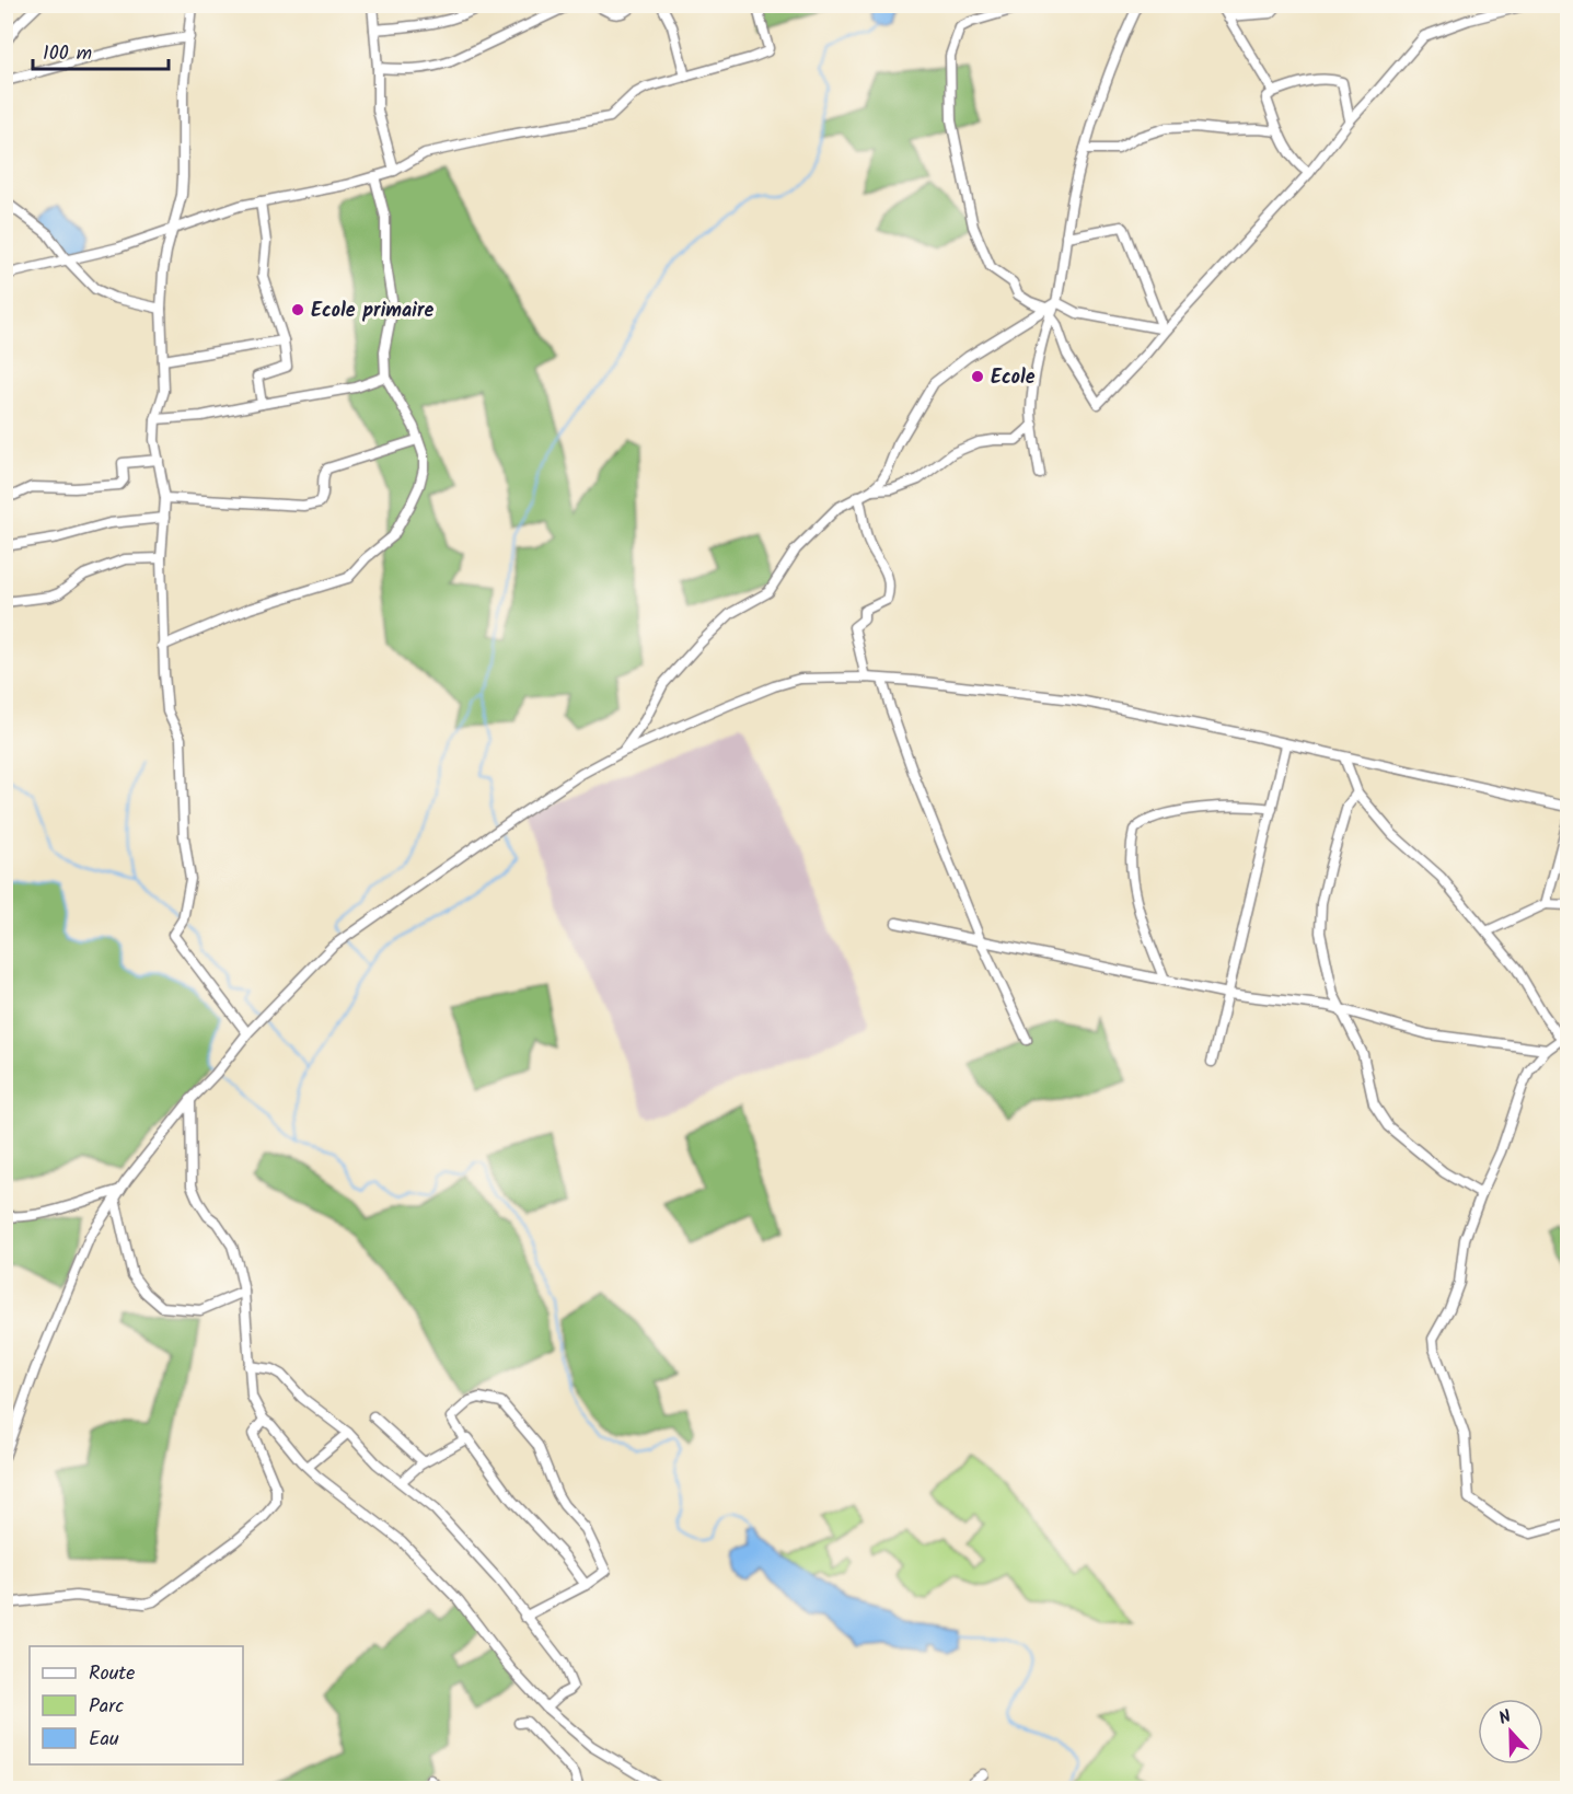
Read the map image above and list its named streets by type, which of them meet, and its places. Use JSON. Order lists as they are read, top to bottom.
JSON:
{
  "places": ["Ecole primaire", "Ecole"],
  "legend": ["Route", "Parc", "Eau"],
  "scale_bar": "100 m",
  "north": "top"
}
